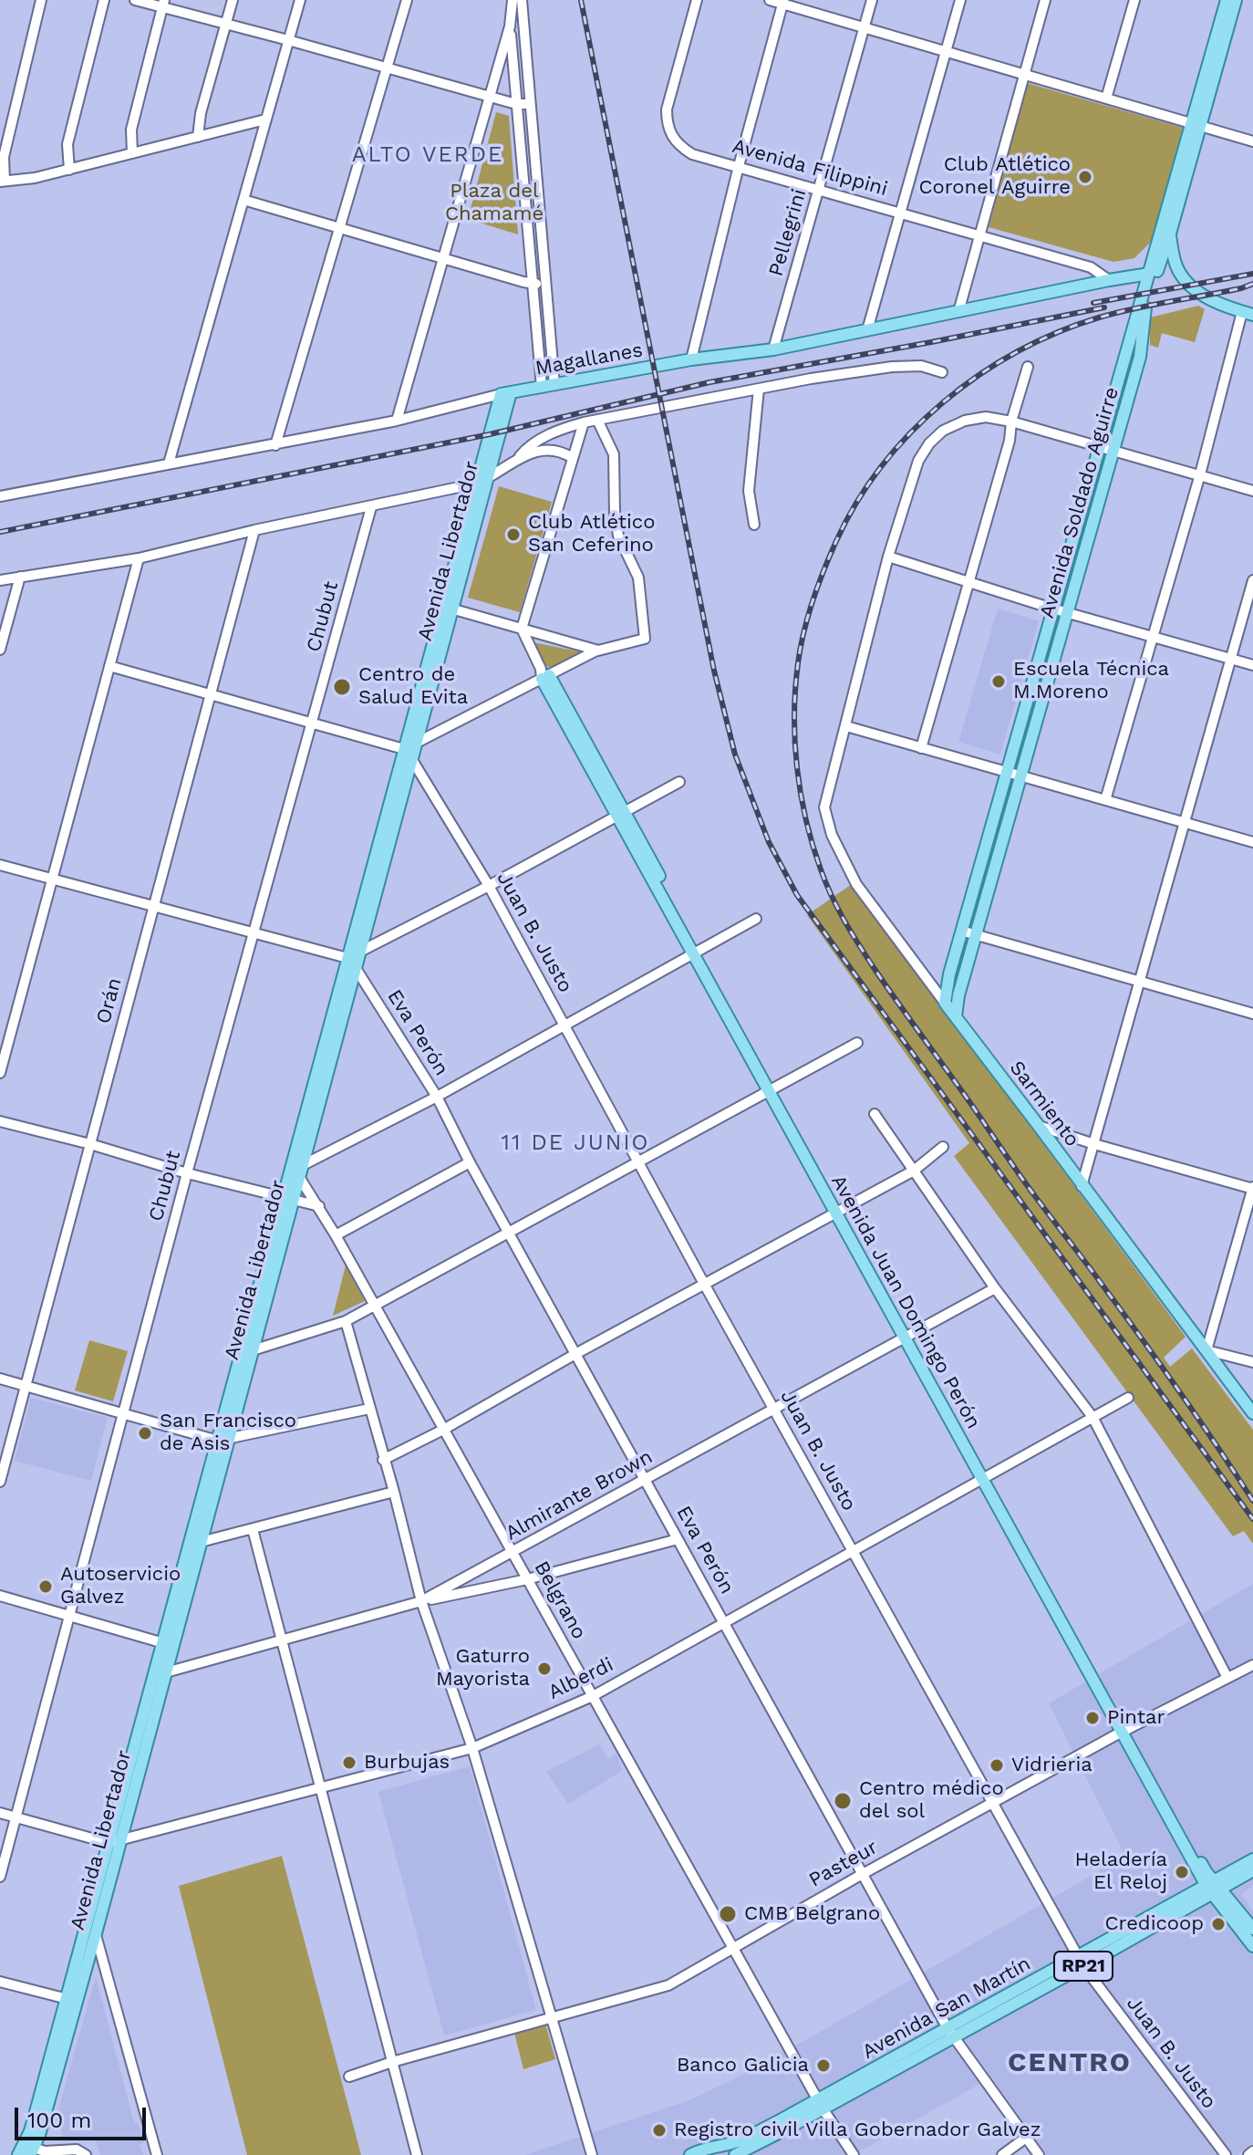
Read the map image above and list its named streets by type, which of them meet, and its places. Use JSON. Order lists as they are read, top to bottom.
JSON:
{
  "streets": {
    "main road": [
      "Magallanes",
      "Avenida Soldado Aguirre",
      "Avenida Libertador",
      "Sarmiento",
      "Avenida Juan Domingo Perón",
      "RP21",
      "Avenida San Martín"
    ],
    "street": [
      "Avenida Filippini",
      "Pellegrini",
      "Chubut",
      "Juan B. Justo",
      "Orán",
      "Eva Perón",
      "Almirante Brown",
      "Belgrano",
      "Alberdi",
      "Pasteur"
    ]
  },
  "crossings": [
    ["Avenida Filippini", "Pellegrini"],
    ["Avenida Filippini", "Magallanes"],
    ["Pellegrini", "Magallanes"],
    ["Magallanes", "Avenida Soldado Aguirre"],
    ["Magallanes", "Avenida Libertador"],
    ["Avenida Soldado Aguirre", "Sarmiento"],
    ["Avenida Libertador", "Juan B. Justo"],
    ["Avenida Libertador", "Eva Perón"],
    ["Avenida Libertador", "Almirante Brown"],
    ["Avenida Libertador", "Belgrano"],
    ["Avenida Libertador", "Alberdi"],
    ["Chubut", "Alberdi"],
    ["Juan B. Justo", "Almirante Brown"],
    ["Juan B. Justo", "Alberdi"],
    ["Juan B. Justo", "Pasteur"],
    ["Juan B. Justo", "Avenida San Martín"],
    ["Eva Perón", "Almirante Brown"],
    ["Eva Perón", "Alberdi"],
    ["Eva Perón", "Pasteur"],
    ["Eva Perón", "Avenida San Martín"],
    ["Avenida Juan Domingo Perón", "Almirante Brown"],
    ["Avenida Juan Domingo Perón", "Alberdi"],
    ["Avenida Juan Domingo Perón", "Pasteur"],
    ["Avenida Juan Domingo Perón", "Avenida San Martín"],
    ["Almirante Brown", "Belgrano"],
    ["Belgrano", "Alberdi"],
    ["Belgrano", "Pasteur"],
    ["Belgrano", "Avenida San Martín"]
  ],
  "districts": ["ALTO VERDE", "11 DE JUNIO", "CENTRO"],
  "parks": ["Plaza del Chamamé"],
  "places": [
    "Club Atlético Coronel Aguirre",
    "Club Atlético San Ceferino",
    "Escuela Técnica M.Moreno",
    "Centro de Salud Evita",
    "San Francisco de Asis",
    "Autoservicio Galvez",
    "Gaturro Mayorista",
    "Pintar",
    "Burbujas",
    "Vidrieria",
    "Centro médico del sol",
    "Heladería El Reloj",
    "CMB Belgrano",
    "Credicoop",
    "Banco Galicia",
    "Registro civil Villa Gobernador Galvez"
  ],
  "scale_bar": "100 m"
}
